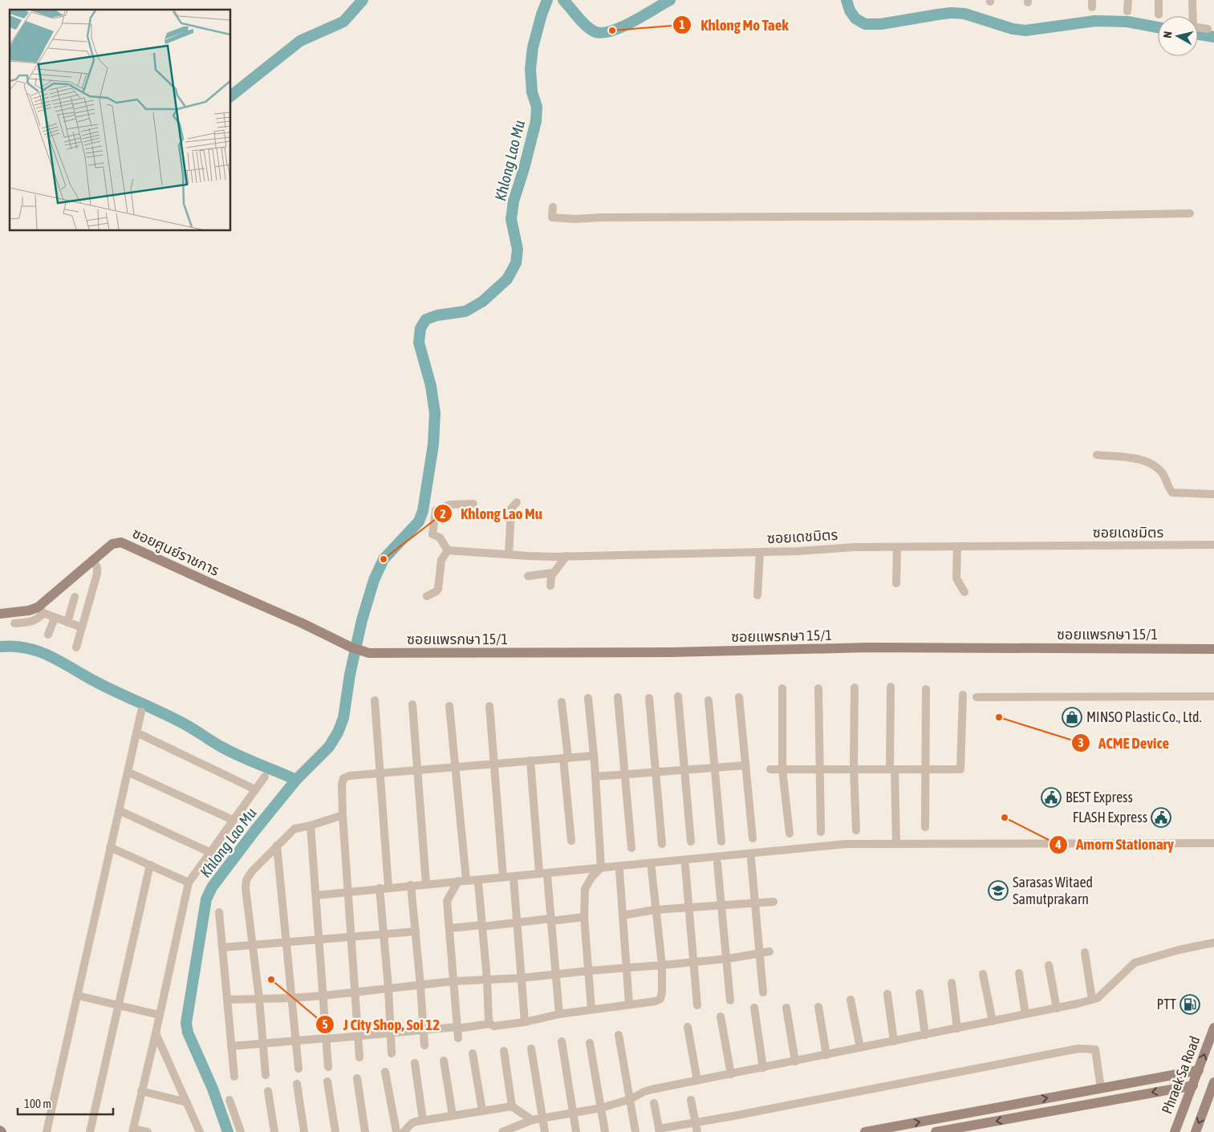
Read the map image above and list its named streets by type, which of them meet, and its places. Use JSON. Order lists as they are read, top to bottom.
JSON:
{
  "streets": {
    "street": [
      "ซอยเดชมิตร",
      "ซอยศูนย์ราชการ",
      "ซอยแพรกษา 15/1",
      "Phraek Sa Road"
    ]
  },
  "crossings": [
    ["ซอยศูนย์ราชการ", "ซอยแพรกษา 15/1"]
  ],
  "one_way": ["Phraek Sa Road"],
  "water": ["Khlong Lao Mu"],
  "places": {
    "other": [
      "Khlong Mo Taek",
      "Khlong Lao Mu",
      "ACME Device",
      "Amorn Stationary",
      "J City Shop, Soi 12"
    ],
    "shop": ["MINSO Plastic Co., Ltd."],
    "public building": ["BEST Express", "FLASH Express"],
    "school or university": ["Sarasas Witaed Samutprakarn"],
    "fuel station": ["PTT"]
  },
  "scale_bar": "100 m",
  "north": "left"
}
